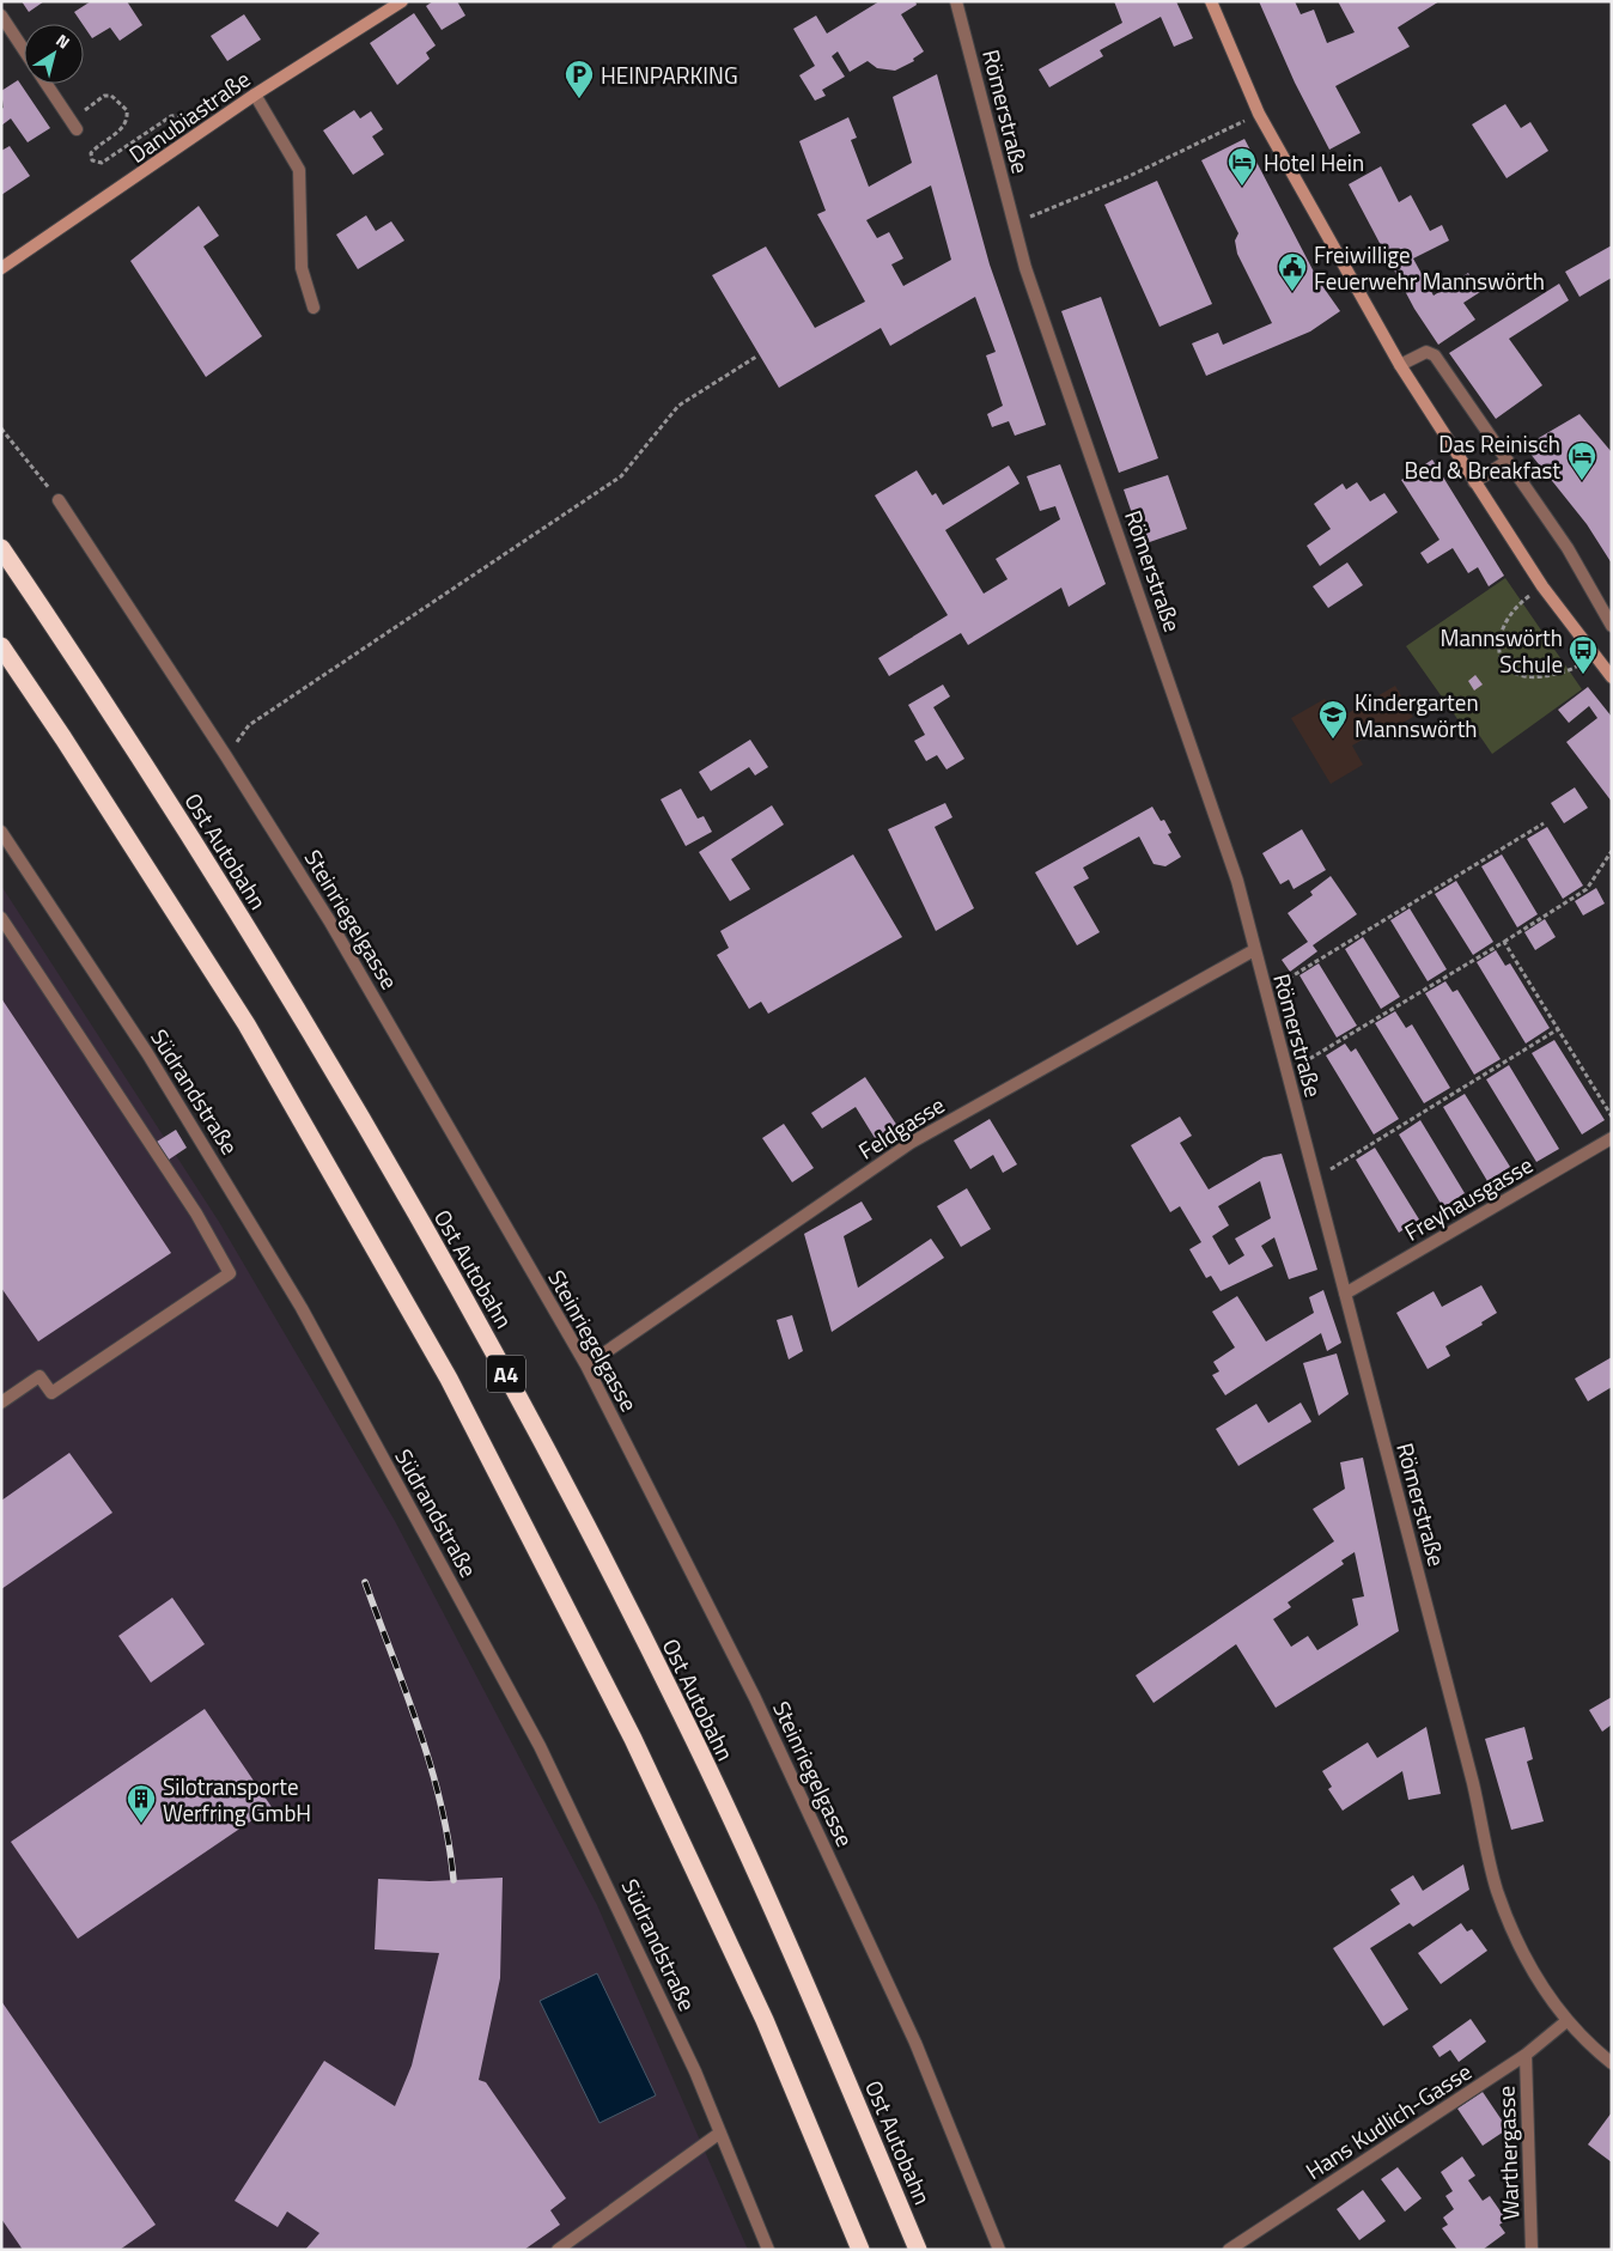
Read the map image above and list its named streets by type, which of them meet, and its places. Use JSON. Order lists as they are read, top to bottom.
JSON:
{
  "streets": {
    "highway": ["Ost Autobahn", "A4"],
    "main road": ["Danubiastraße"],
    "street": [
      "Römerstraße",
      "Steinriegelgasse",
      "Südrandstraße",
      "Feldgasse",
      "Freyhausgasse",
      "Hans Kudlich-Gasse",
      "Warthergasse"
    ]
  },
  "crossings": [
    ["Römerstraße", "Feldgasse"],
    ["Römerstraße", "Freyhausgasse"],
    ["Römerstraße", "Hans Kudlich-Gasse"],
    ["Steinriegelgasse", "Feldgasse"],
    ["Hans Kudlich-Gasse", "Warthergasse"]
  ],
  "places": {
    "parking": ["HEINPARKING"],
    "hotel": ["Hotel Hein", "Das Reinisch Bed & Breakfast"],
    "public building": ["Freiwillige Feuerwehr Mannswörth"],
    "bus stop": ["Mannswörth Schule"],
    "school or university": ["Kindergarten Mannswörth"],
    "building": ["Silotransporte Werfring GmbH"]
  },
  "north": "top right"
}
